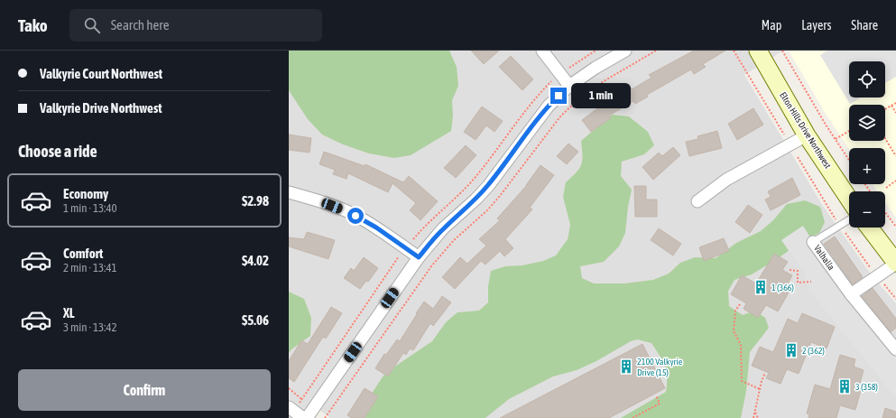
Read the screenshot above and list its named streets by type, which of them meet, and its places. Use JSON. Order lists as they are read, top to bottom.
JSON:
{
  "streets": {
    "main road": ["Elton Hills Drive Northwest"],
    "street": ["Valhalla"]
  },
  "places": {
    "building": [
      "1 (366)",
      "2 (362)",
      "2100 Valkyrie Drive (15)",
      "3 (358)"
    ]
  },
  "page": {
    "header": "Tako",
    "search": "Search here",
    "nav": ["Map", "Layers", "Share"],
    "banner": ["Valkyrie Court Northwest", "Valkyrie Drive Northwest"],
    "map_buttons": ["+", "−"],
    "bubble": "1 min",
    "heading": "Choose a ride",
    "list": [
      {
        "name": "Economy",
        "note": "1 min · 13:40",
        "value": "$2.98"
      },
      {
        "name": "Comfort",
        "note": "2 min · 13:41",
        "value": "$4.02"
      },
      {
        "name": "XL",
        "note": "3 min · 13:42",
        "value": "$5.06"
      }
    ],
    "buttons": "Confirm"
  }
}
